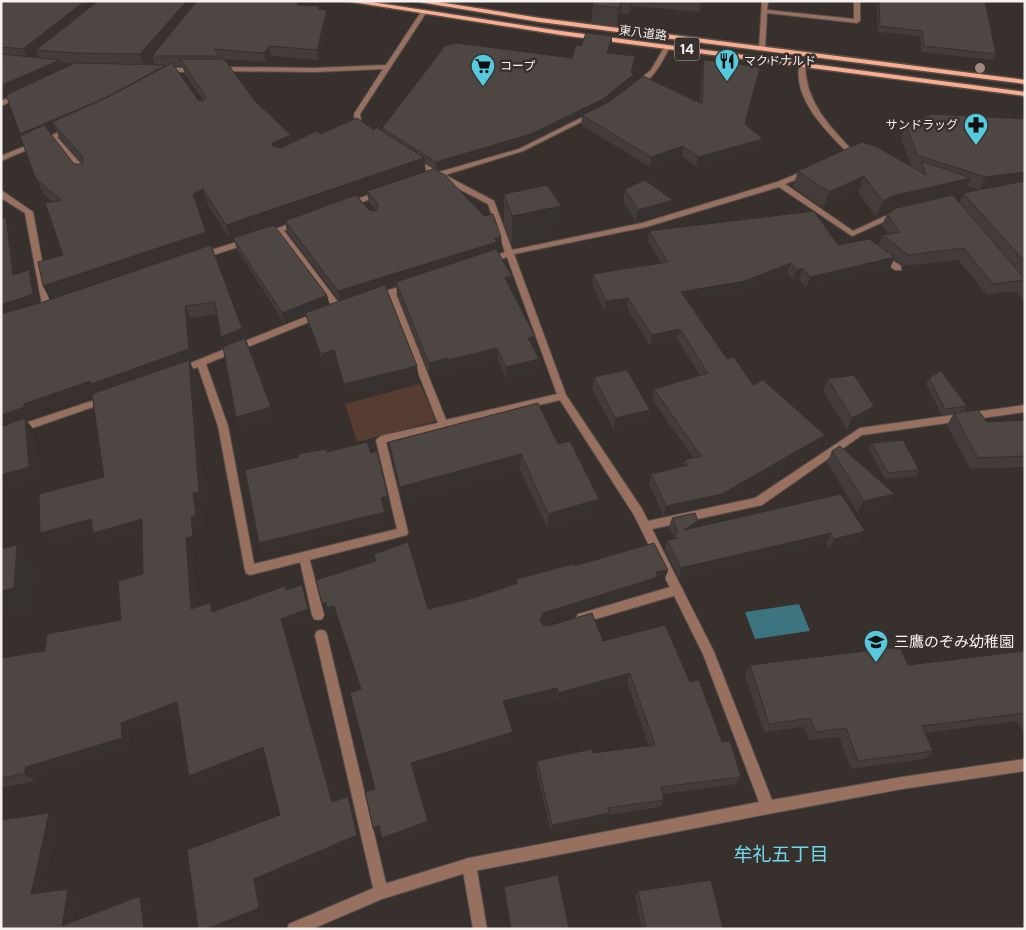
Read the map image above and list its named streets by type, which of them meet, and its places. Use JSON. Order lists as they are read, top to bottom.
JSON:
{
  "streets": {
    "main road": ["東八道路", "14"]
  },
  "districts": ["牟礼五丁目"],
  "places": {
    "restaurant": ["マクドナルド"],
    "supermarket": ["コープ"],
    "pharmacy": ["サンドラッグ"],
    "school or university": ["三鷹のぞみ幼稚園"]
  }
}
